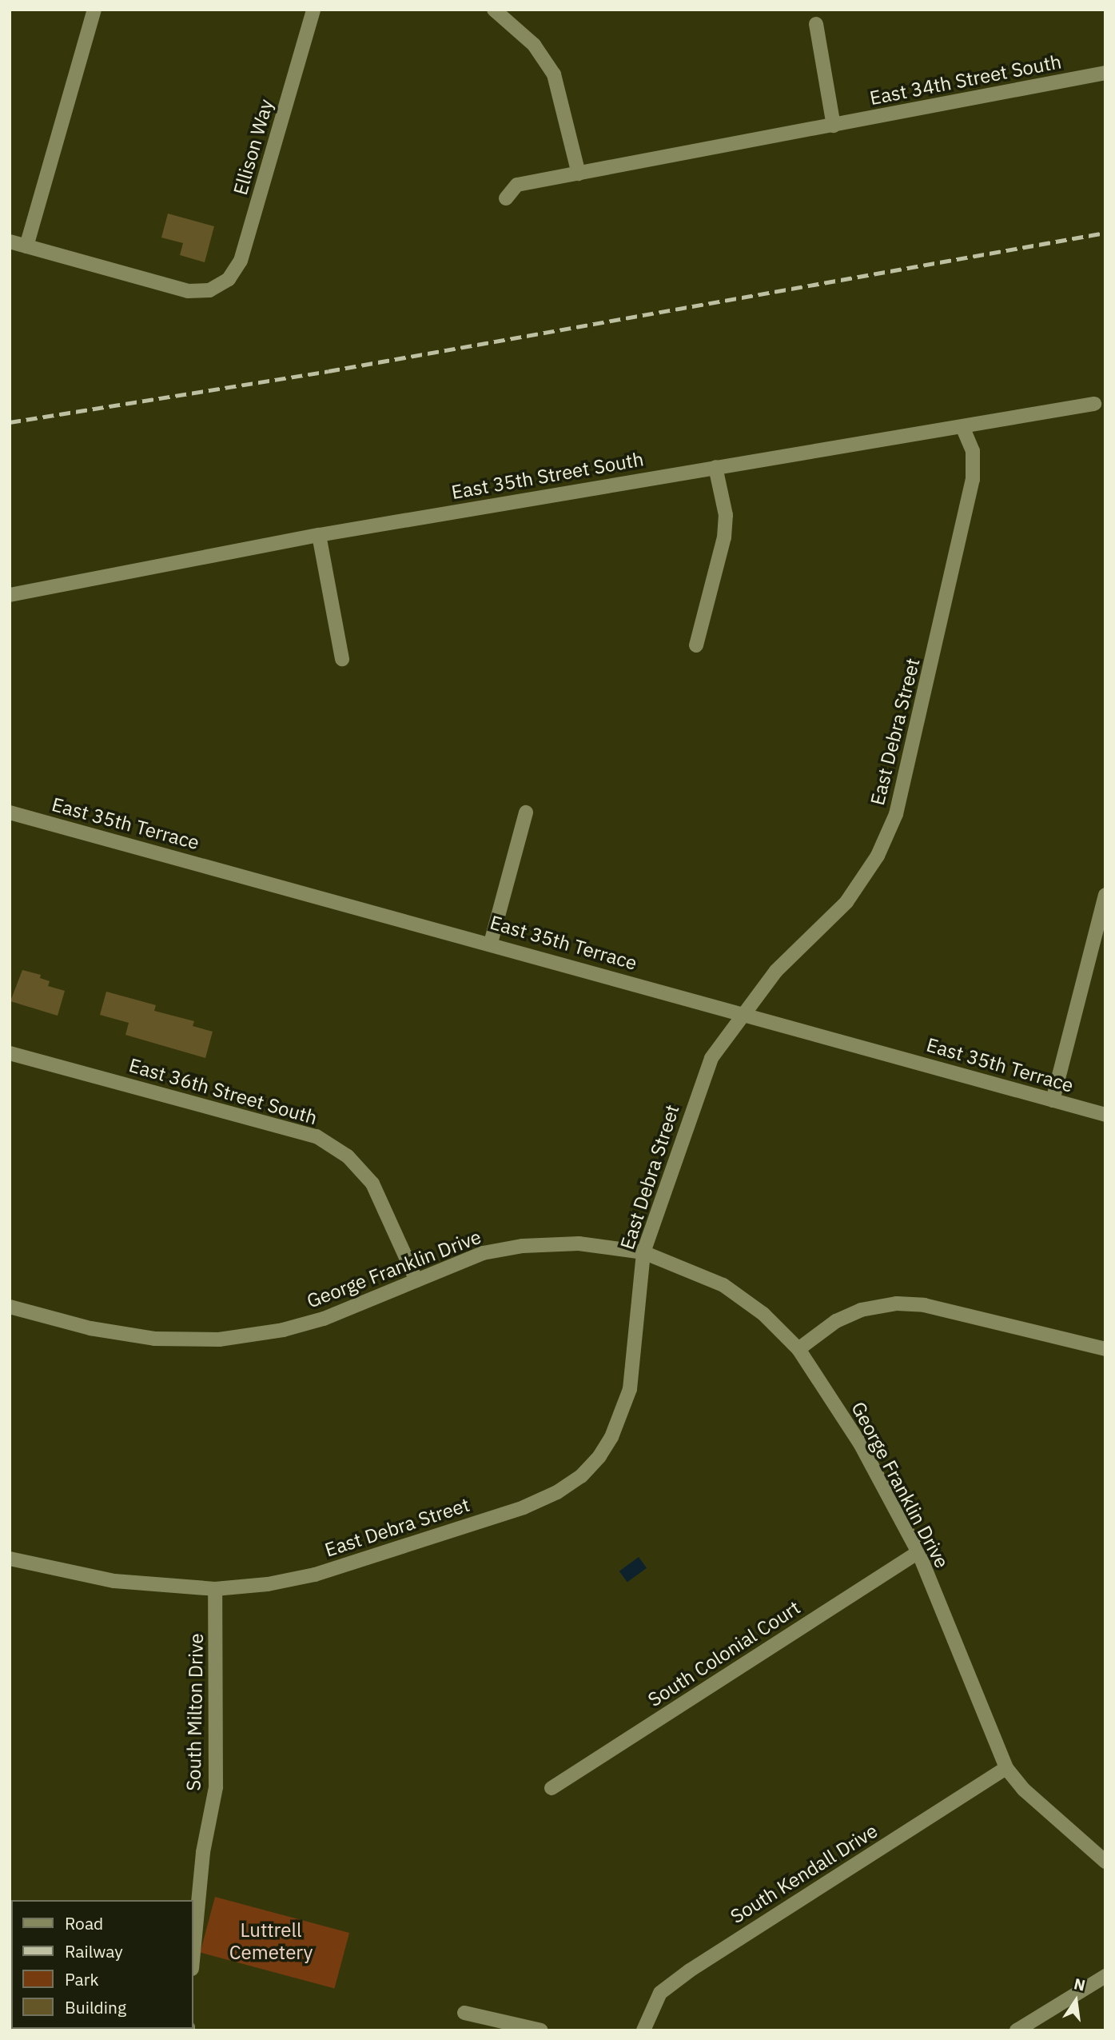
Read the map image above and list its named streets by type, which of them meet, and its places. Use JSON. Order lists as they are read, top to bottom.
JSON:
{
  "streets": {
    "street": [
      "East 34th Street South",
      "Ellison Way",
      "East 35th Street South",
      "East Debra Street",
      "East 35th Terrace",
      "East 36th Street South",
      "George Franklin Drive",
      "South Colonial Court",
      "South Milton Drive",
      "South Kendall Drive"
    ]
  },
  "crossings": [
    ["East 35th Street South", "East Debra Street"],
    ["East Debra Street", "East 35th Terrace"],
    ["East Debra Street", "George Franklin Drive"],
    ["East Debra Street", "South Milton Drive"],
    ["East 36th Street South", "George Franklin Drive"],
    ["George Franklin Drive", "South Colonial Court"],
    ["George Franklin Drive", "South Kendall Drive"]
  ],
  "parks": ["Luttrell Cemetery"],
  "legend": [
    "Road",
    "Railway",
    "Park",
    "Building"
  ],
  "north": "top"
}
